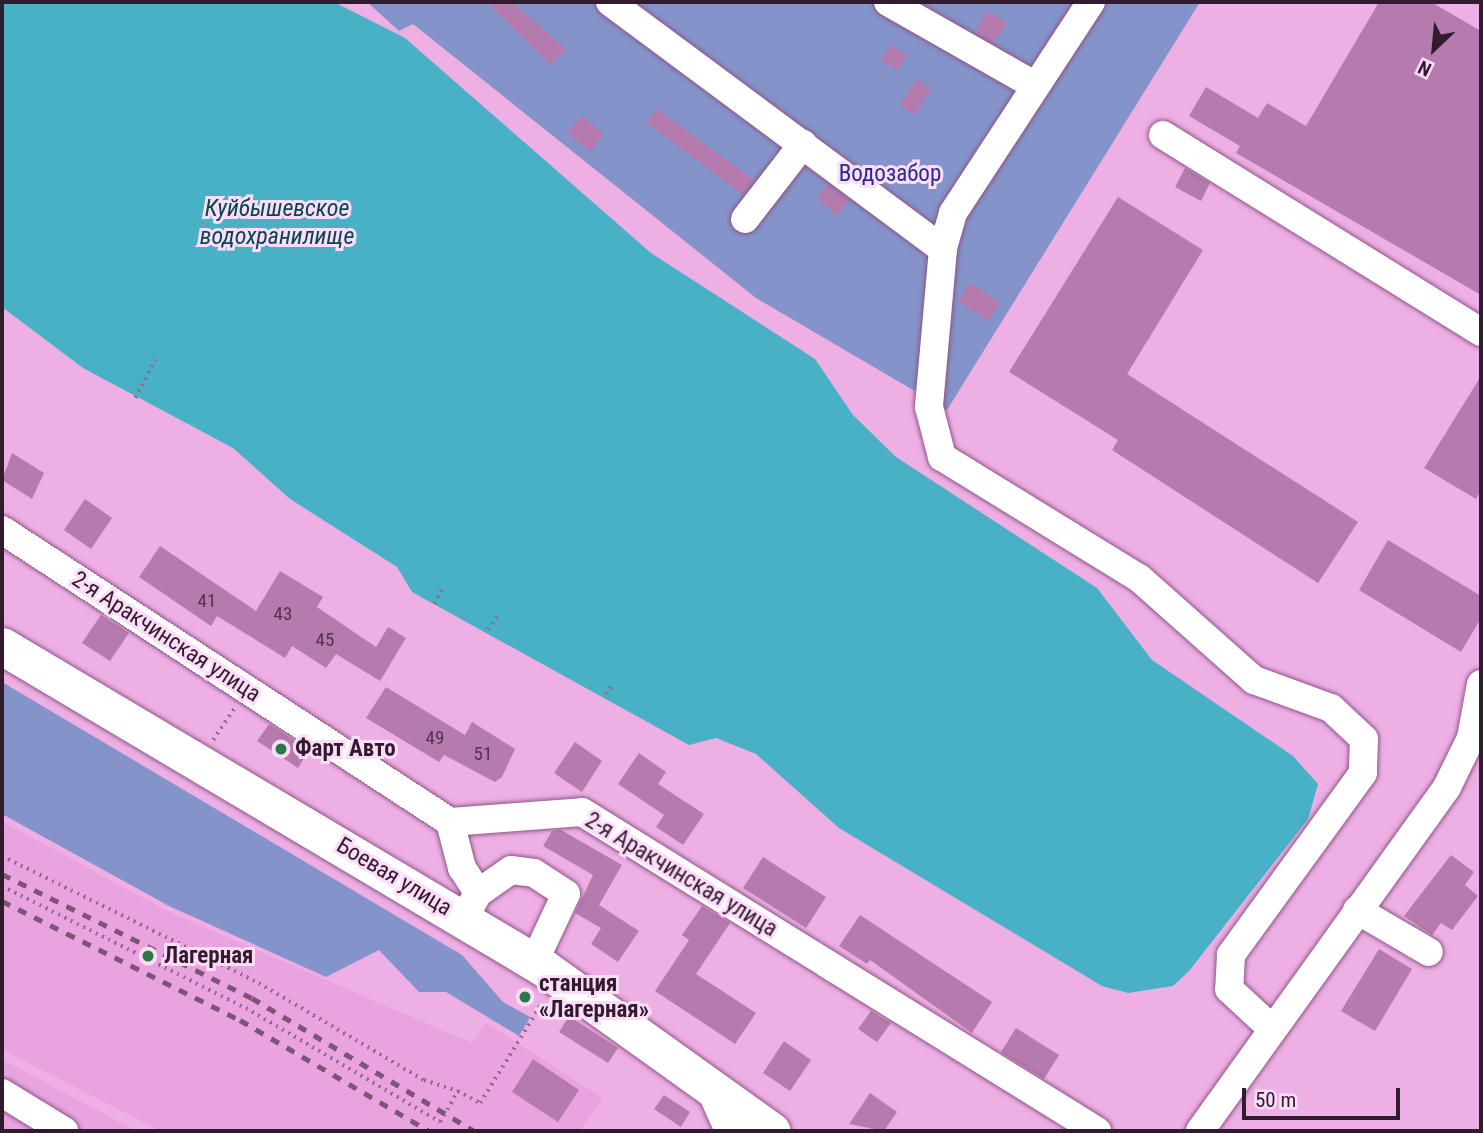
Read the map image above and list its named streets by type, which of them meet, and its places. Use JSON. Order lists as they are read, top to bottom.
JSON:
{
  "streets": {
    "main road": ["Боевая улица"],
    "street": ["2-я Аракчинская улица"]
  },
  "water": ["Куйбышевское водохранилище"],
  "parks": ["Водозабор"],
  "places": ["Фарт Авто", "Лагерная", "станция «Лагерная»"],
  "house_numbers": [
    "41",
    "43",
    "45",
    "49",
    "51"
  ],
  "scale_bar": "50 m",
  "north": "bottom left"
}
